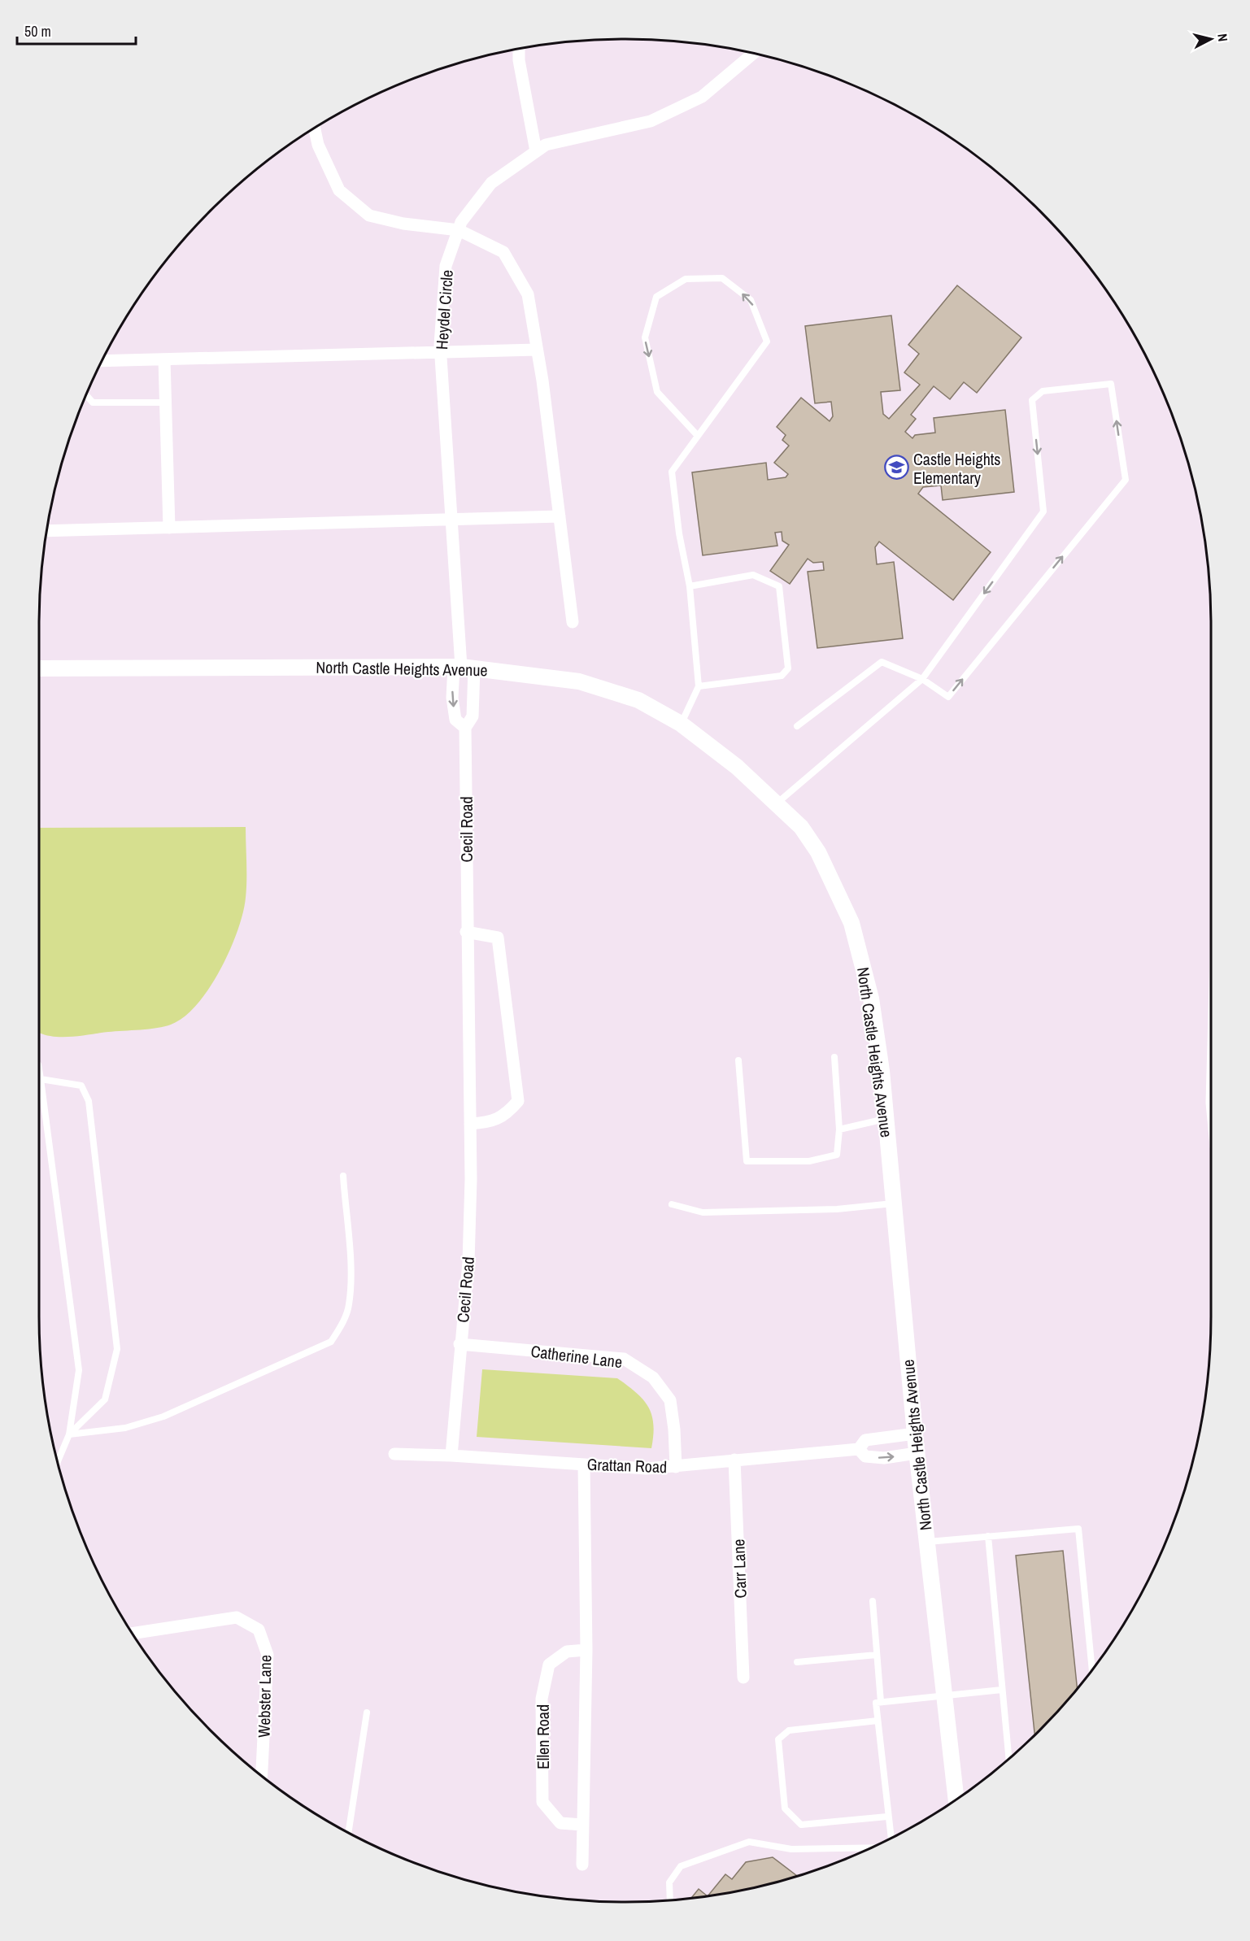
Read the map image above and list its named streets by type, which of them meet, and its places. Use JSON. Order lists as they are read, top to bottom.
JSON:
{
  "streets": {
    "street": [
      "Heydel Circle",
      "North Castle Heights Avenue",
      "Cecil Road",
      "Catherine Lane",
      "Grattan Road",
      "Carr Lane",
      "Webster Lane",
      "Ellen Road"
    ]
  },
  "crossings": [
    ["Heydel Circle", "North Castle Heights Avenue"],
    ["Cecil Road", "Catherine Lane"],
    ["Cecil Road", "Grattan Road"],
    ["Catherine Lane", "Grattan Road"],
    ["Grattan Road", "Carr Lane"]
  ],
  "places": {
    "school or university": ["Castle Heights Elementary"]
  },
  "scale_bar": "50 m",
  "north": "right"
}
